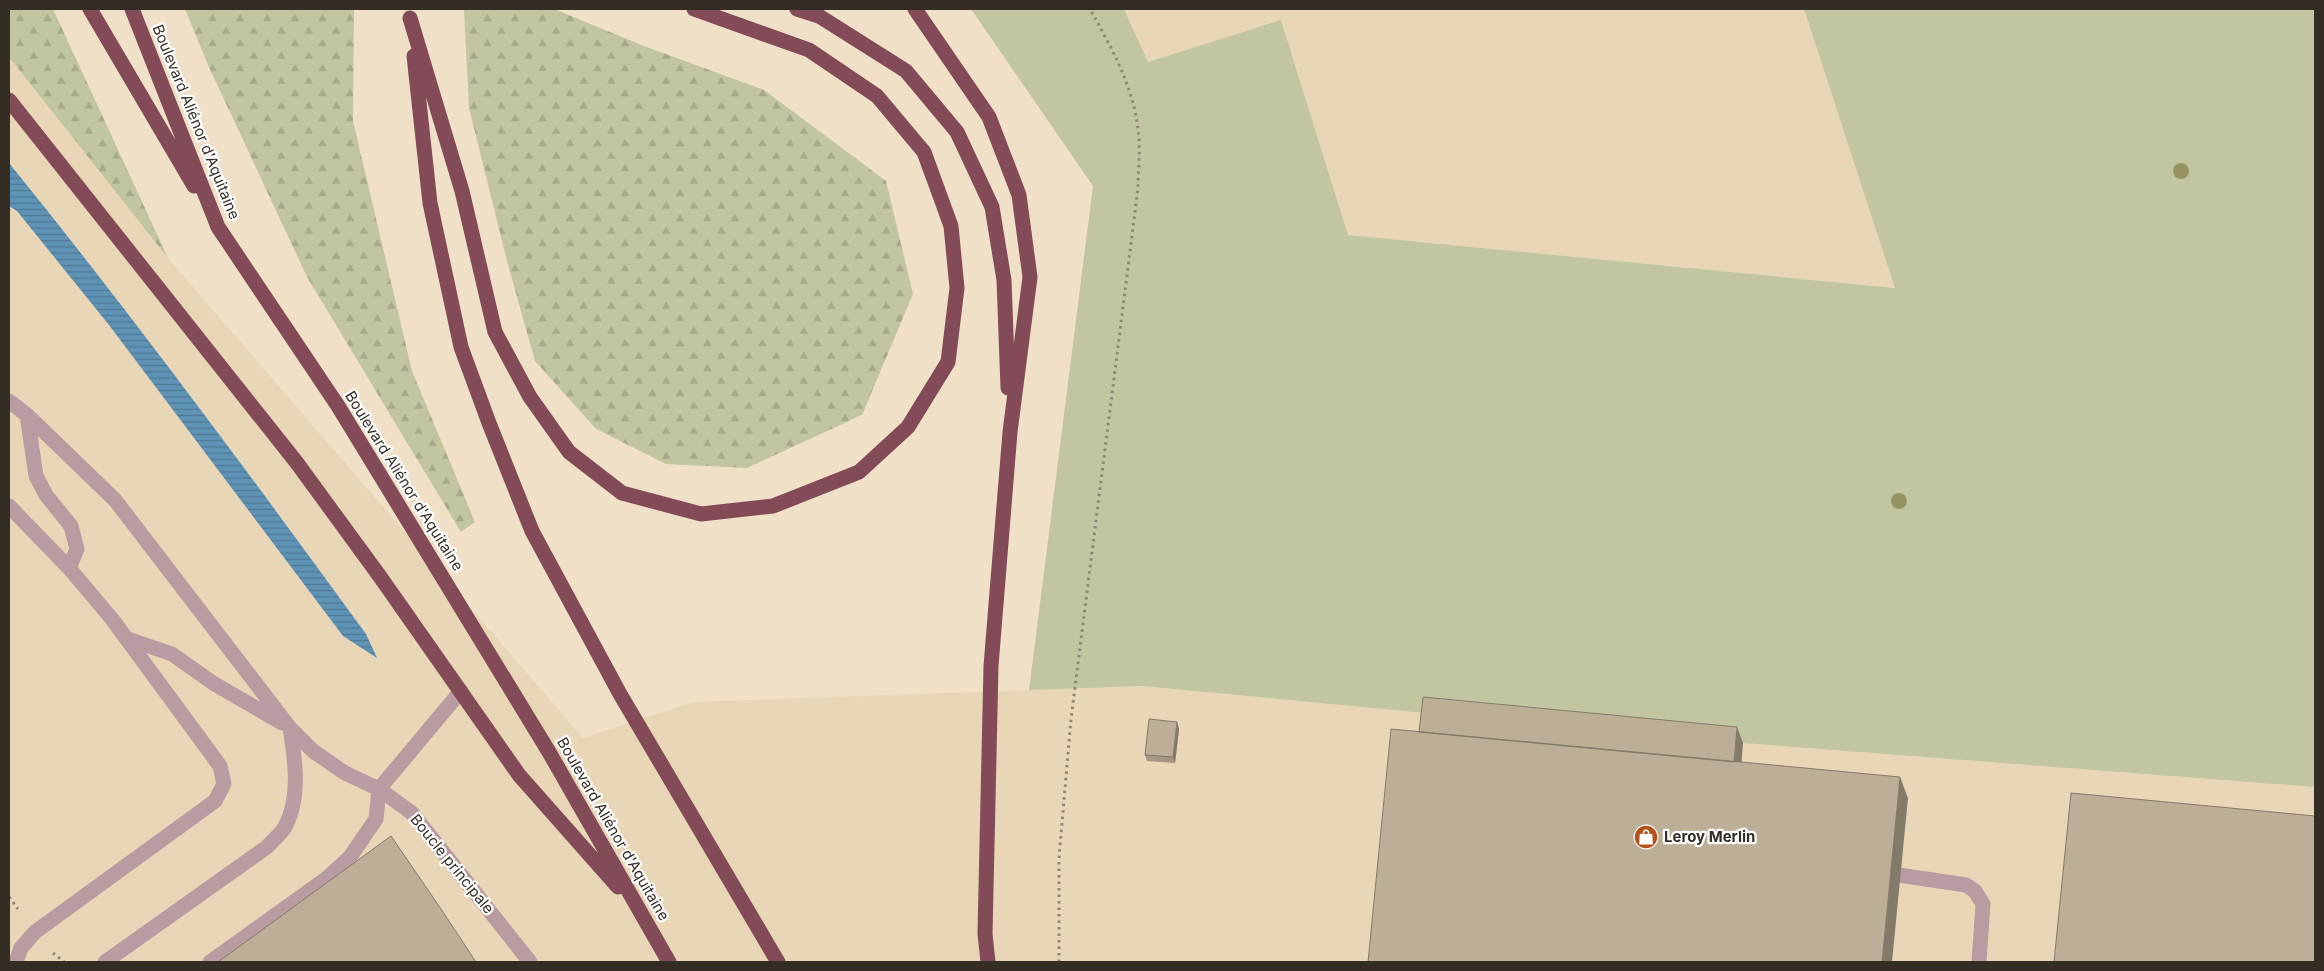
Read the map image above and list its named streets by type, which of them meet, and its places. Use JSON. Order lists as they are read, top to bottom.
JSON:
{
  "streets": {
    "highway": ["Boulevard Aliénor d'Aquitaine"],
    "street": ["Boucle principale"]
  },
  "places": {
    "shop": ["Leroy Merlin"]
  }
}
